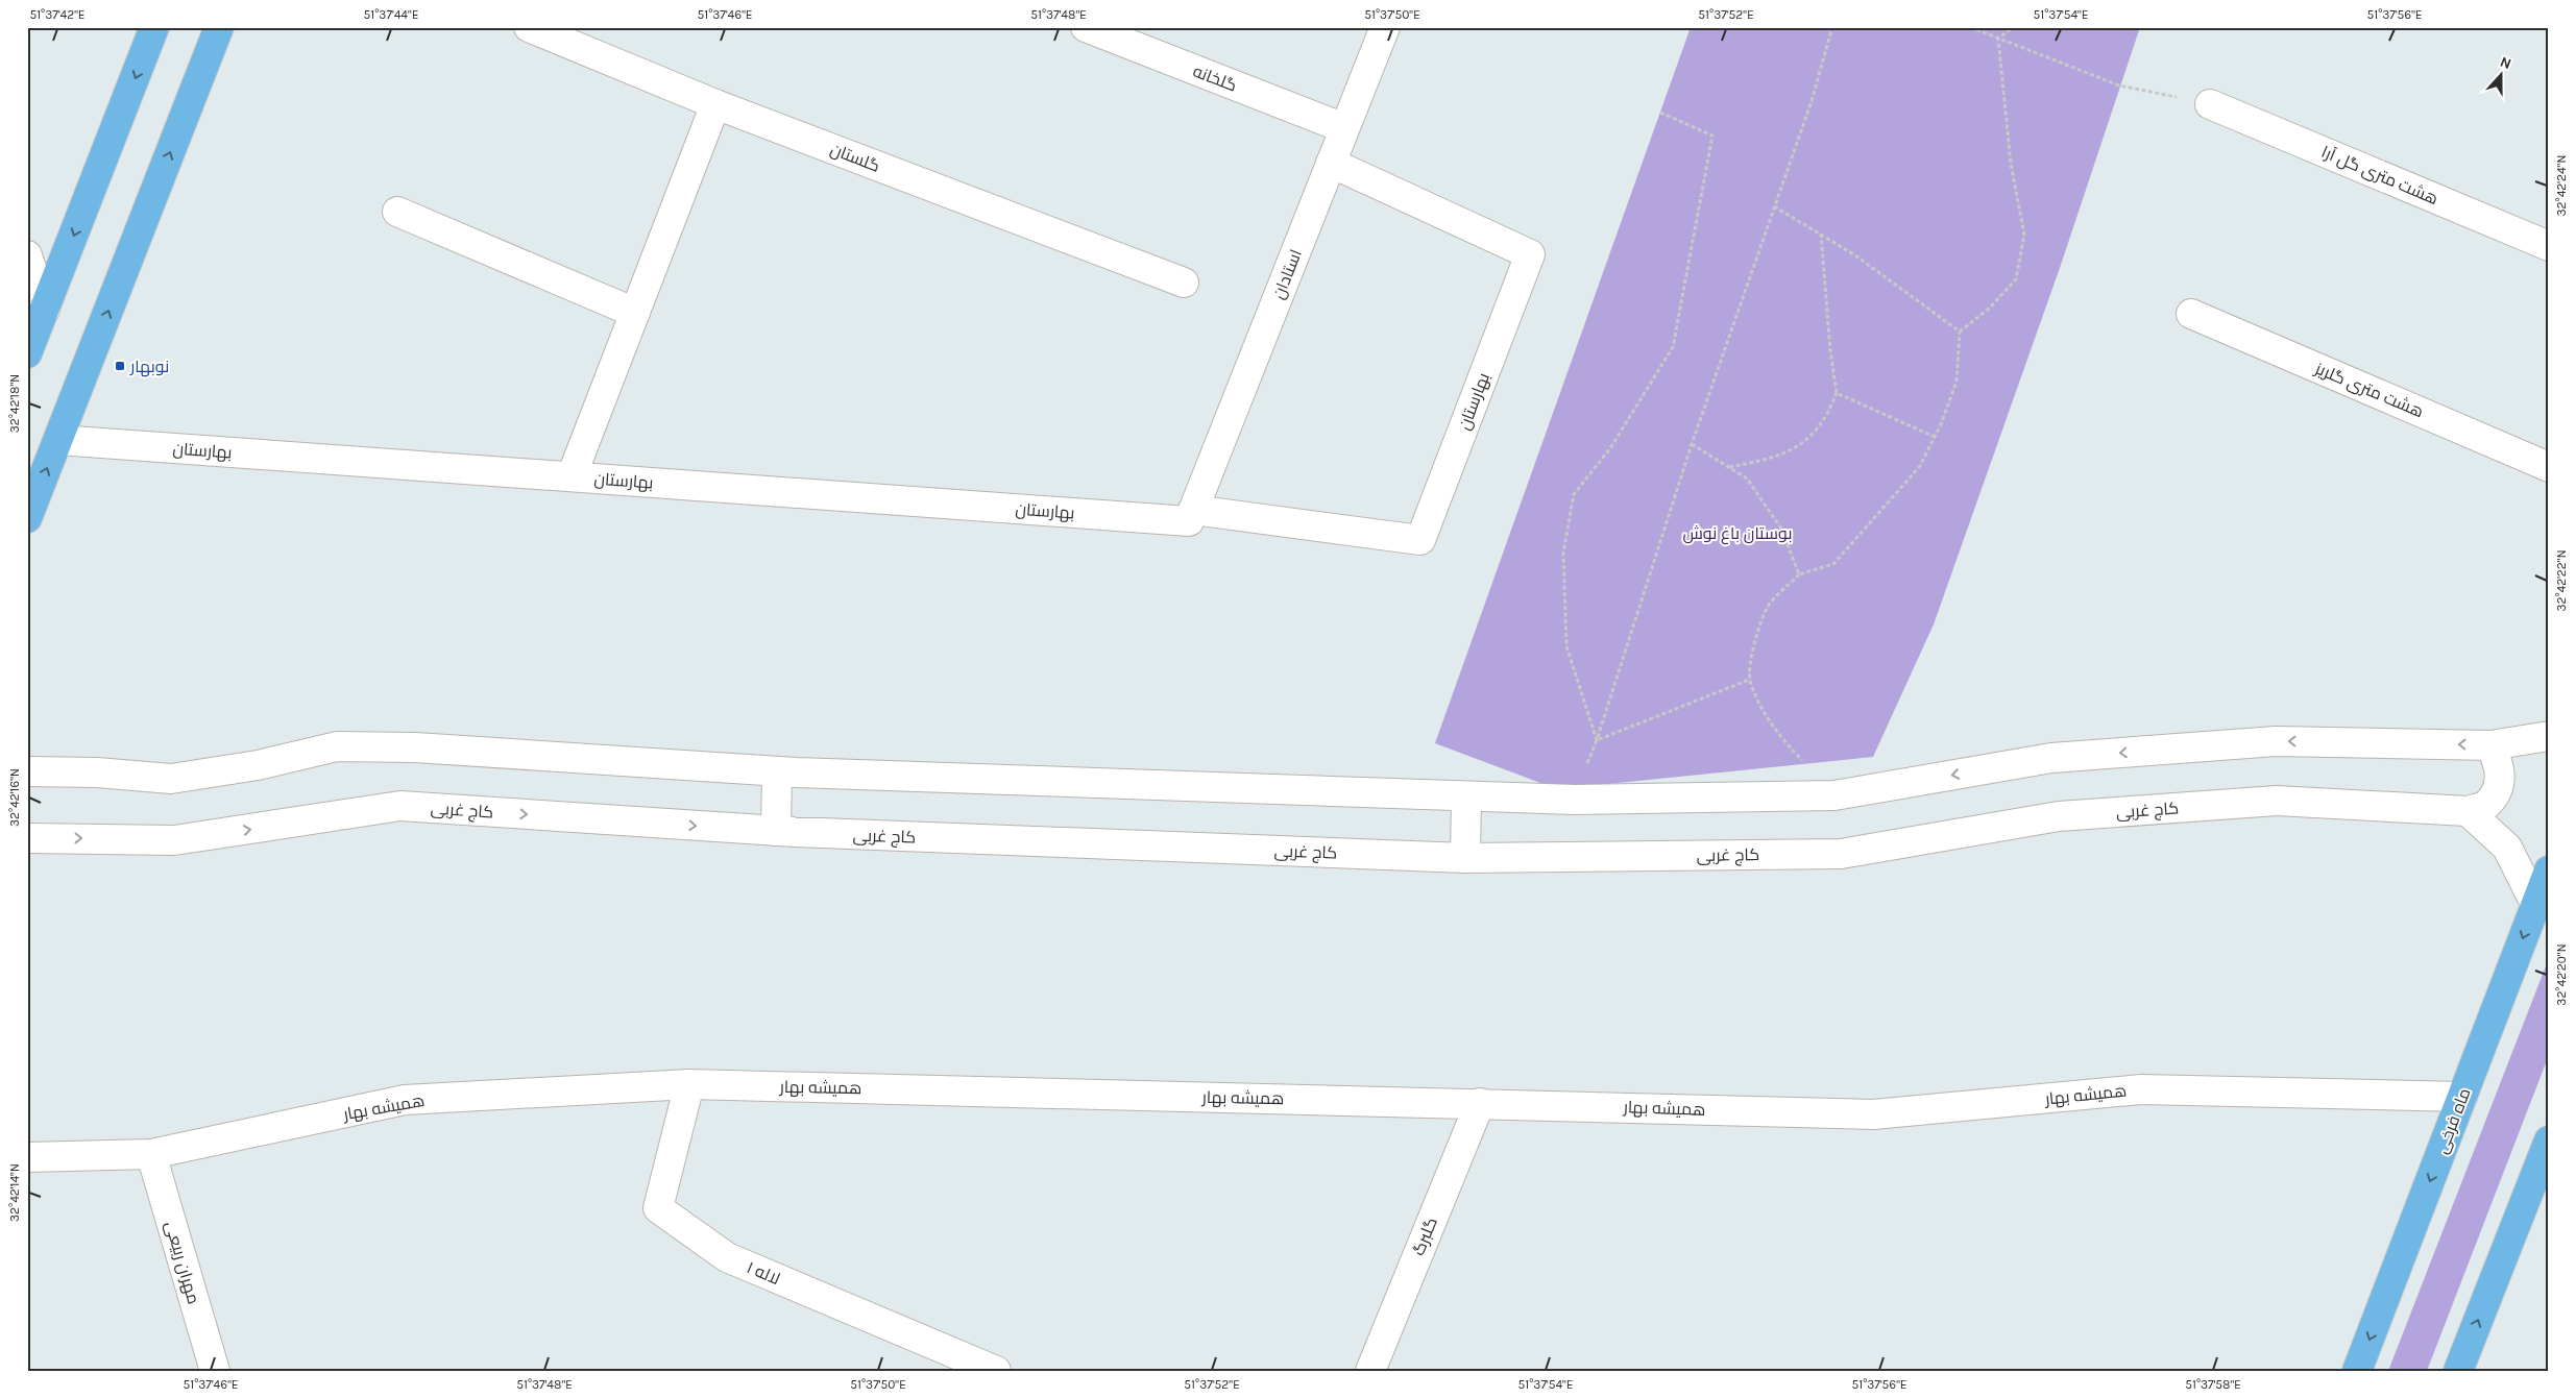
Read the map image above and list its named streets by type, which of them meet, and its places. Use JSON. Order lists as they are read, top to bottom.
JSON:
{
  "streets": {
    "main road": ["ماه فرخی"],
    "street": [
      "گلخانه",
      "گلستان",
      "هشت متری گل آرا",
      "استادان",
      "هشت متری گلریز",
      "بهارستان",
      "کاج غربی",
      "همیشه بهار",
      "گلبرگ",
      "مهران ربیعی",
      "لاله ۱"
    ]
  },
  "crossings": [
    ["گلخانه", "استادان"],
    ["استادان", "بهارستان"],
    ["همیشه بهار", "ماه فرخی"],
    ["همیشه بهار", "گلبرگ"],
    ["همیشه بهار", "مهران ربیعی"],
    ["همیشه بهار", "لاله ۱"]
  ],
  "parks": ["بوستان باغ نوش"],
  "places": {
    "transit": ["نوبهار"]
  },
  "north": "top",
  "coordinates": [
    "51°37'42\"E",
    "51°37'44\"E",
    "51°37'46\"E",
    "51°37'48\"E",
    "51°37'50\"E",
    "51°37'52\"E",
    "51°37'54\"E",
    "51°37'56\"E",
    "32°42'24\"N",
    "32°42'18\"N",
    "32°42'22\"N",
    "32°42'16\"N",
    "32°42'20\"N",
    "32°42'14\"N",
    "51°37'58\"E"
  ]
}
